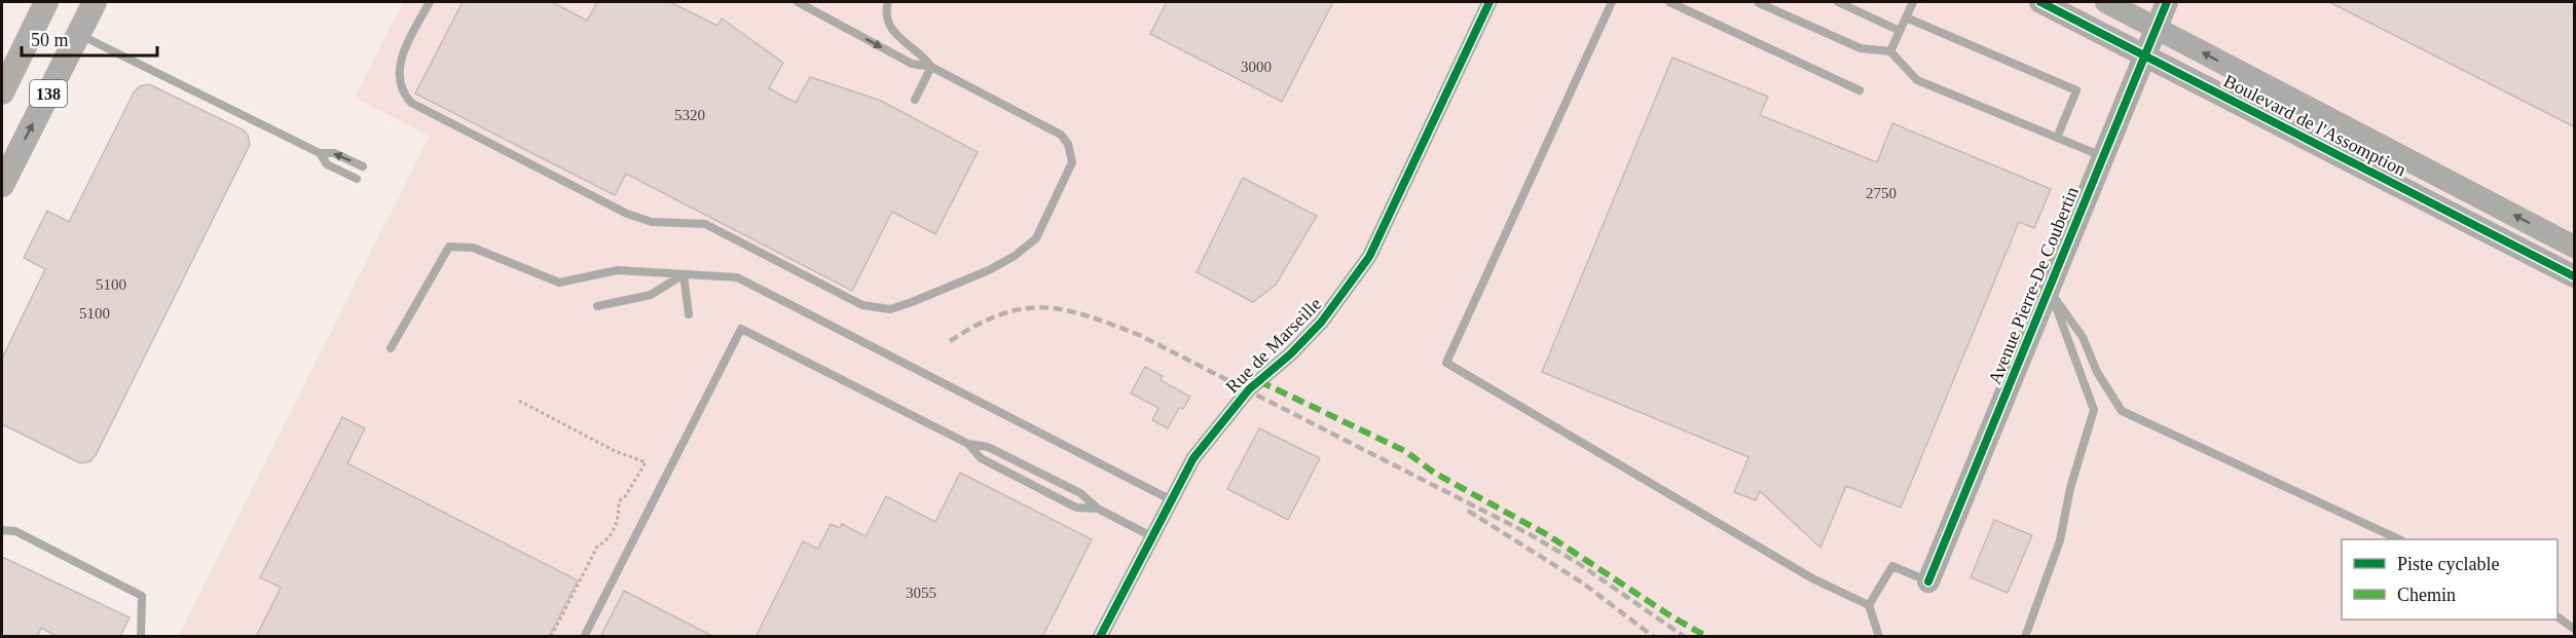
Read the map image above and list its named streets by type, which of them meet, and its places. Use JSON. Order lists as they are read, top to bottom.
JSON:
{
  "streets": {
    "main road": ["138"],
    "street": ["Boulevard de l'Assomption", "Avenue Pierre-De Coubertin", "Rue de Marseille"]
  },
  "crossings": [
    ["Boulevard de l'Assomption", "Avenue Pierre-De Coubertin"]
  ],
  "house_numbers": [
    "3000",
    "5320",
    "2750",
    "5100",
    "5100",
    "3055"
  ],
  "legend": ["Piste cyclable", "Chemin"],
  "scale_bar": "50 m"
}
